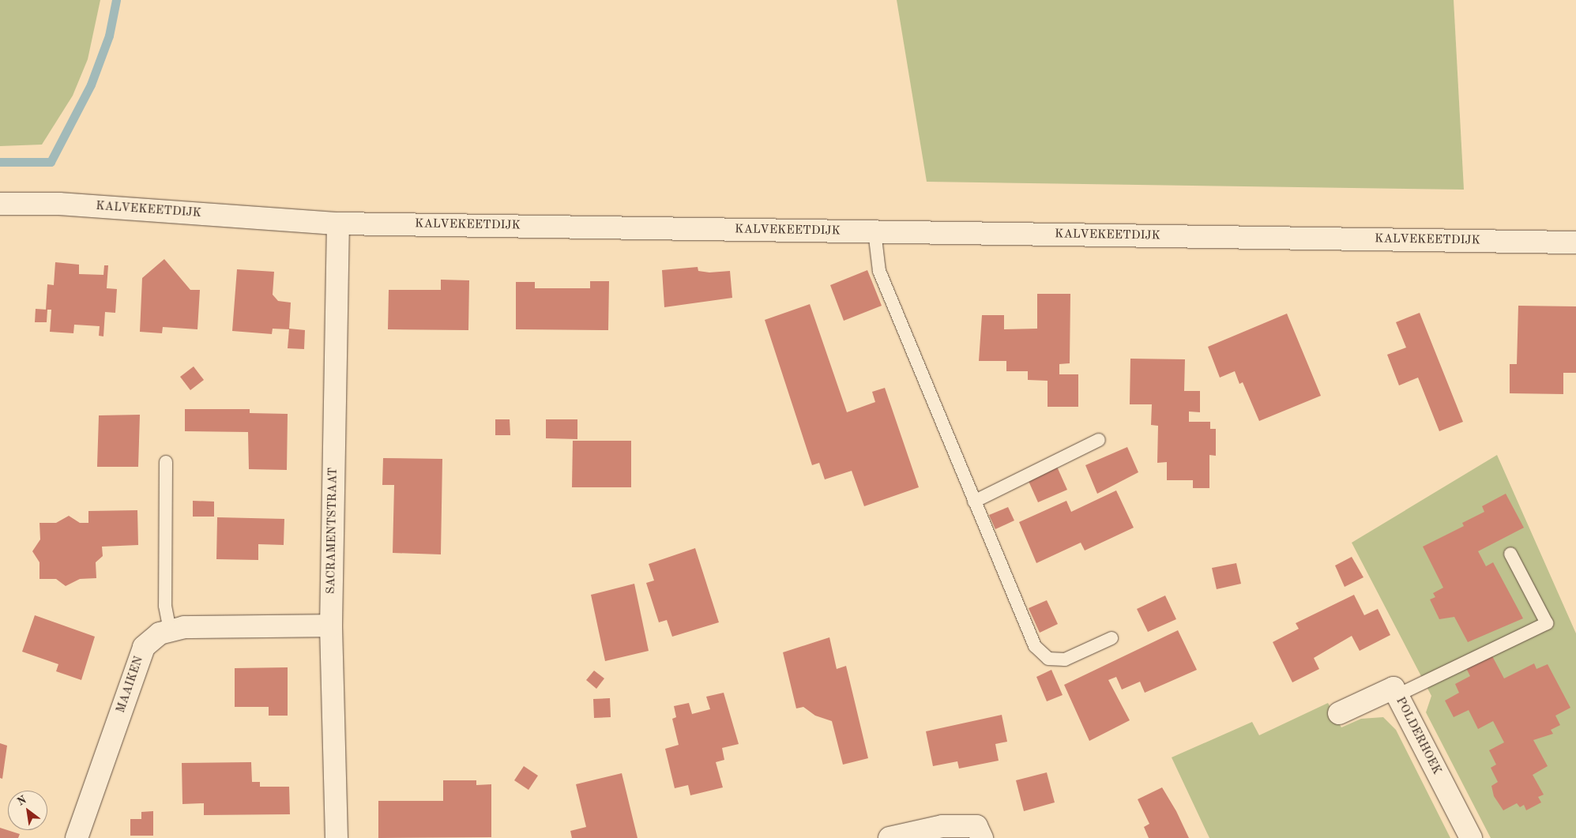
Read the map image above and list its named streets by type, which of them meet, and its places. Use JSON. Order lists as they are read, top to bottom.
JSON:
{
  "streets": {
    "street": [
      "KALVEKEETDIJK",
      "SACRAMENTSTRAAT",
      "MAAIKEN",
      "POLDERHOEK"
    ]
  },
  "crossings": [
    ["KALVEKEETDIJK", "SACRAMENTSTRAAT"],
    ["SACRAMENTSTRAAT", "MAAIKEN"]
  ],
  "north": "top left"
}
